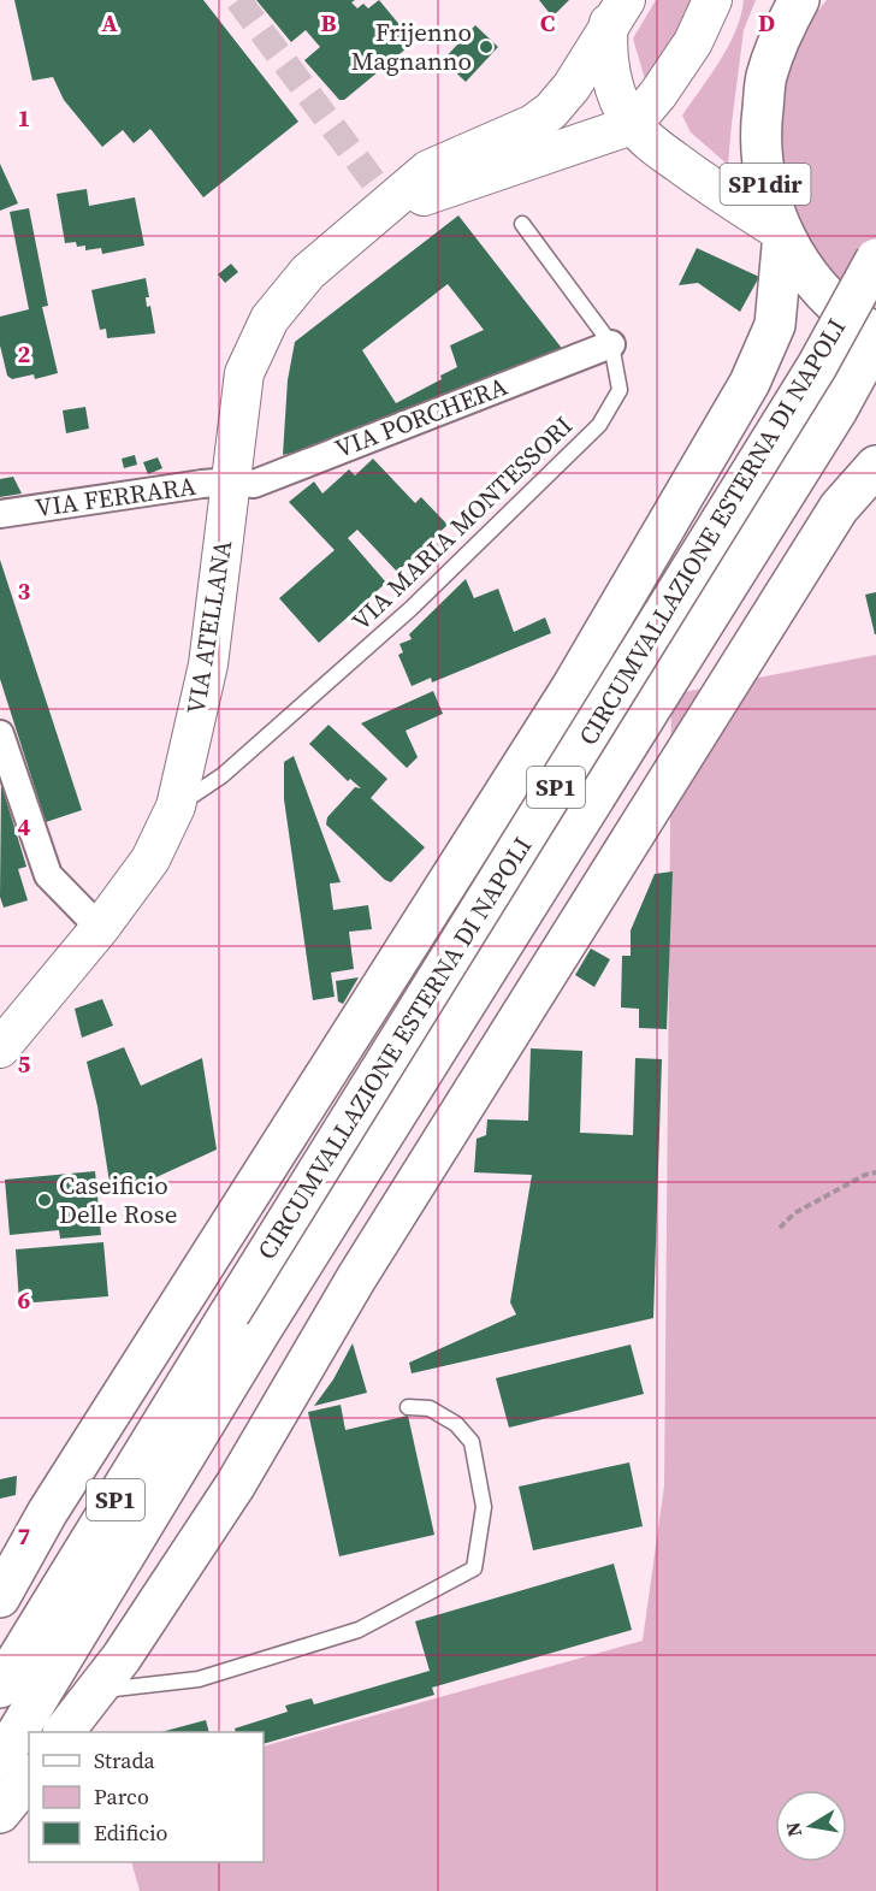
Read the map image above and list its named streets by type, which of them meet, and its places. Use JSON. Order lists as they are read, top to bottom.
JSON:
{
  "streets": {
    "main road": [
      "SP1dir",
      "CIRCUMVALLAZIONE ESTERNA DI NAPOLI",
      "VIA ATELLANA",
      "SP1"
    ],
    "street": ["VIA PORCHERA", "VIA FERRARA"],
    "lane": ["VIA MARIA MONTESSORI"]
  },
  "crossings": [
    ["SP1dir", "CIRCUMVALLAZIONE ESTERNA DI NAPOLI"],
    ["VIA PORCHERA", "VIA FERRARA"],
    ["VIA PORCHERA", "VIA MARIA MONTESSORI"],
    ["VIA PORCHERA", "VIA ATELLANA"],
    ["VIA FERRARA", "VIA ATELLANA"],
    ["VIA MARIA MONTESSORI", "VIA ATELLANA"]
  ],
  "places": ["Frijenno Magnanno", "Caseificio Delle Rose"],
  "legend": ["Strada", "Parco", "Edificio"],
  "north": "left",
  "grid": {
    "columns": [
      "A",
      "B",
      "C",
      "D"
    ],
    "rows": [
      "1",
      "2",
      "3",
      "4",
      "5",
      "6",
      "7"
    ]
  }
}
